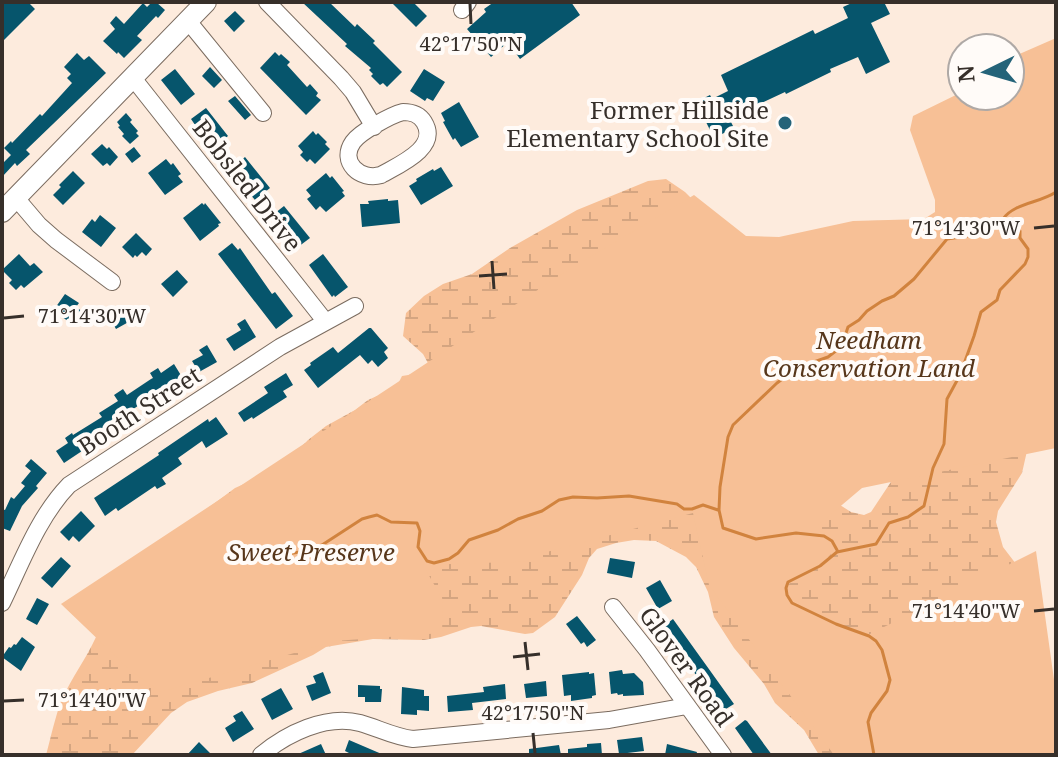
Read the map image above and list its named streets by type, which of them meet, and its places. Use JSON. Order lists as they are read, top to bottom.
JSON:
{
  "streets": {
    "street": ["Bobsled Drive", "Booth Street", "Glover Road"]
  },
  "crossings": [
    ["Bobsled Drive", "Booth Street"]
  ],
  "parks": ["Needham Conservation Land", "Sweet Preserve"],
  "places": ["Former Hillside Elementary School Site"],
  "north": "left",
  "coordinates": ["42°17'50\"N", "71°14'30\"W", "71°14'40\"W"]
}
